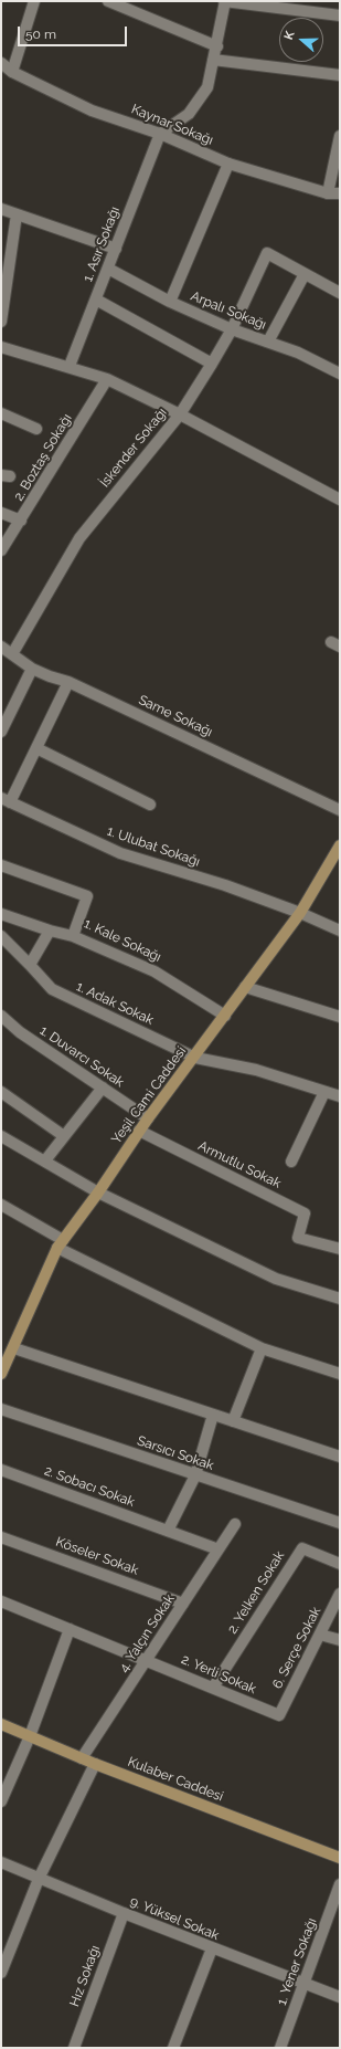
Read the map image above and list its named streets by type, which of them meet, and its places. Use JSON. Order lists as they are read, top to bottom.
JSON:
{
  "streets": {
    "main road": ["Yeşil Cami Caddesi", "Kulaber Caddesi"],
    "street": [
      "Kaynar Sokağı",
      "1. Asır Sokağı",
      "Arpalı Sokağı",
      "İskender Sokağı",
      "2. Boztaş Sokağı",
      "Same Sokağı",
      "1. Ulubat Sokağı",
      "1. Kale Sokağı",
      "1. Adak Sokak",
      "1. Duvarcı Sokak",
      "Armutlu Sokak",
      "Sarsıcı Sokak",
      "2. Sobacı Sokak",
      "Köseler Sokak",
      "2. Yelken Sokak",
      "4. Yalçın Sokak",
      "6. Serçe Sokak",
      "2. Yerli Sokak",
      "9. Yüksel Sokak",
      "1. Yener Sokağı",
      "Hız Sokağı"
    ]
  },
  "crossings": [
    ["Kaynar Sokağı", "1. Asır Sokağı"],
    ["1. Asır Sokağı", "Arpalı Sokağı"],
    ["Arpalı Sokağı", "İskender Sokağı"],
    ["İskender Sokağı", "Same Sokağı"],
    ["1. Ulubat Sokağı", "Yeşil Cami Caddesi"],
    ["1. Kale Sokağı", "Yeşil Cami Caddesi"],
    ["1. Adak Sokak", "Yeşil Cami Caddesi"],
    ["1. Duvarcı Sokak", "Yeşil Cami Caddesi"],
    ["Yeşil Cami Caddesi", "Armutlu Sokak"],
    ["2. Sobacı Sokak", "4. Yalçın Sokak"],
    ["Köseler Sokak", "4. Yalçın Sokak"],
    ["2. Yelken Sokak", "2. Yerli Sokak"],
    ["4. Yalçın Sokak", "2. Yerli Sokak"],
    ["4. Yalçın Sokak", "Kulaber Caddesi"],
    ["6. Serçe Sokak", "2. Yerli Sokak"],
    ["9. Yüksel Sokak", "1. Yener Sokağı"],
    ["9. Yüksel Sokak", "Hız Sokağı"]
  ],
  "scale_bar": "50 m",
  "north": "left"
}
